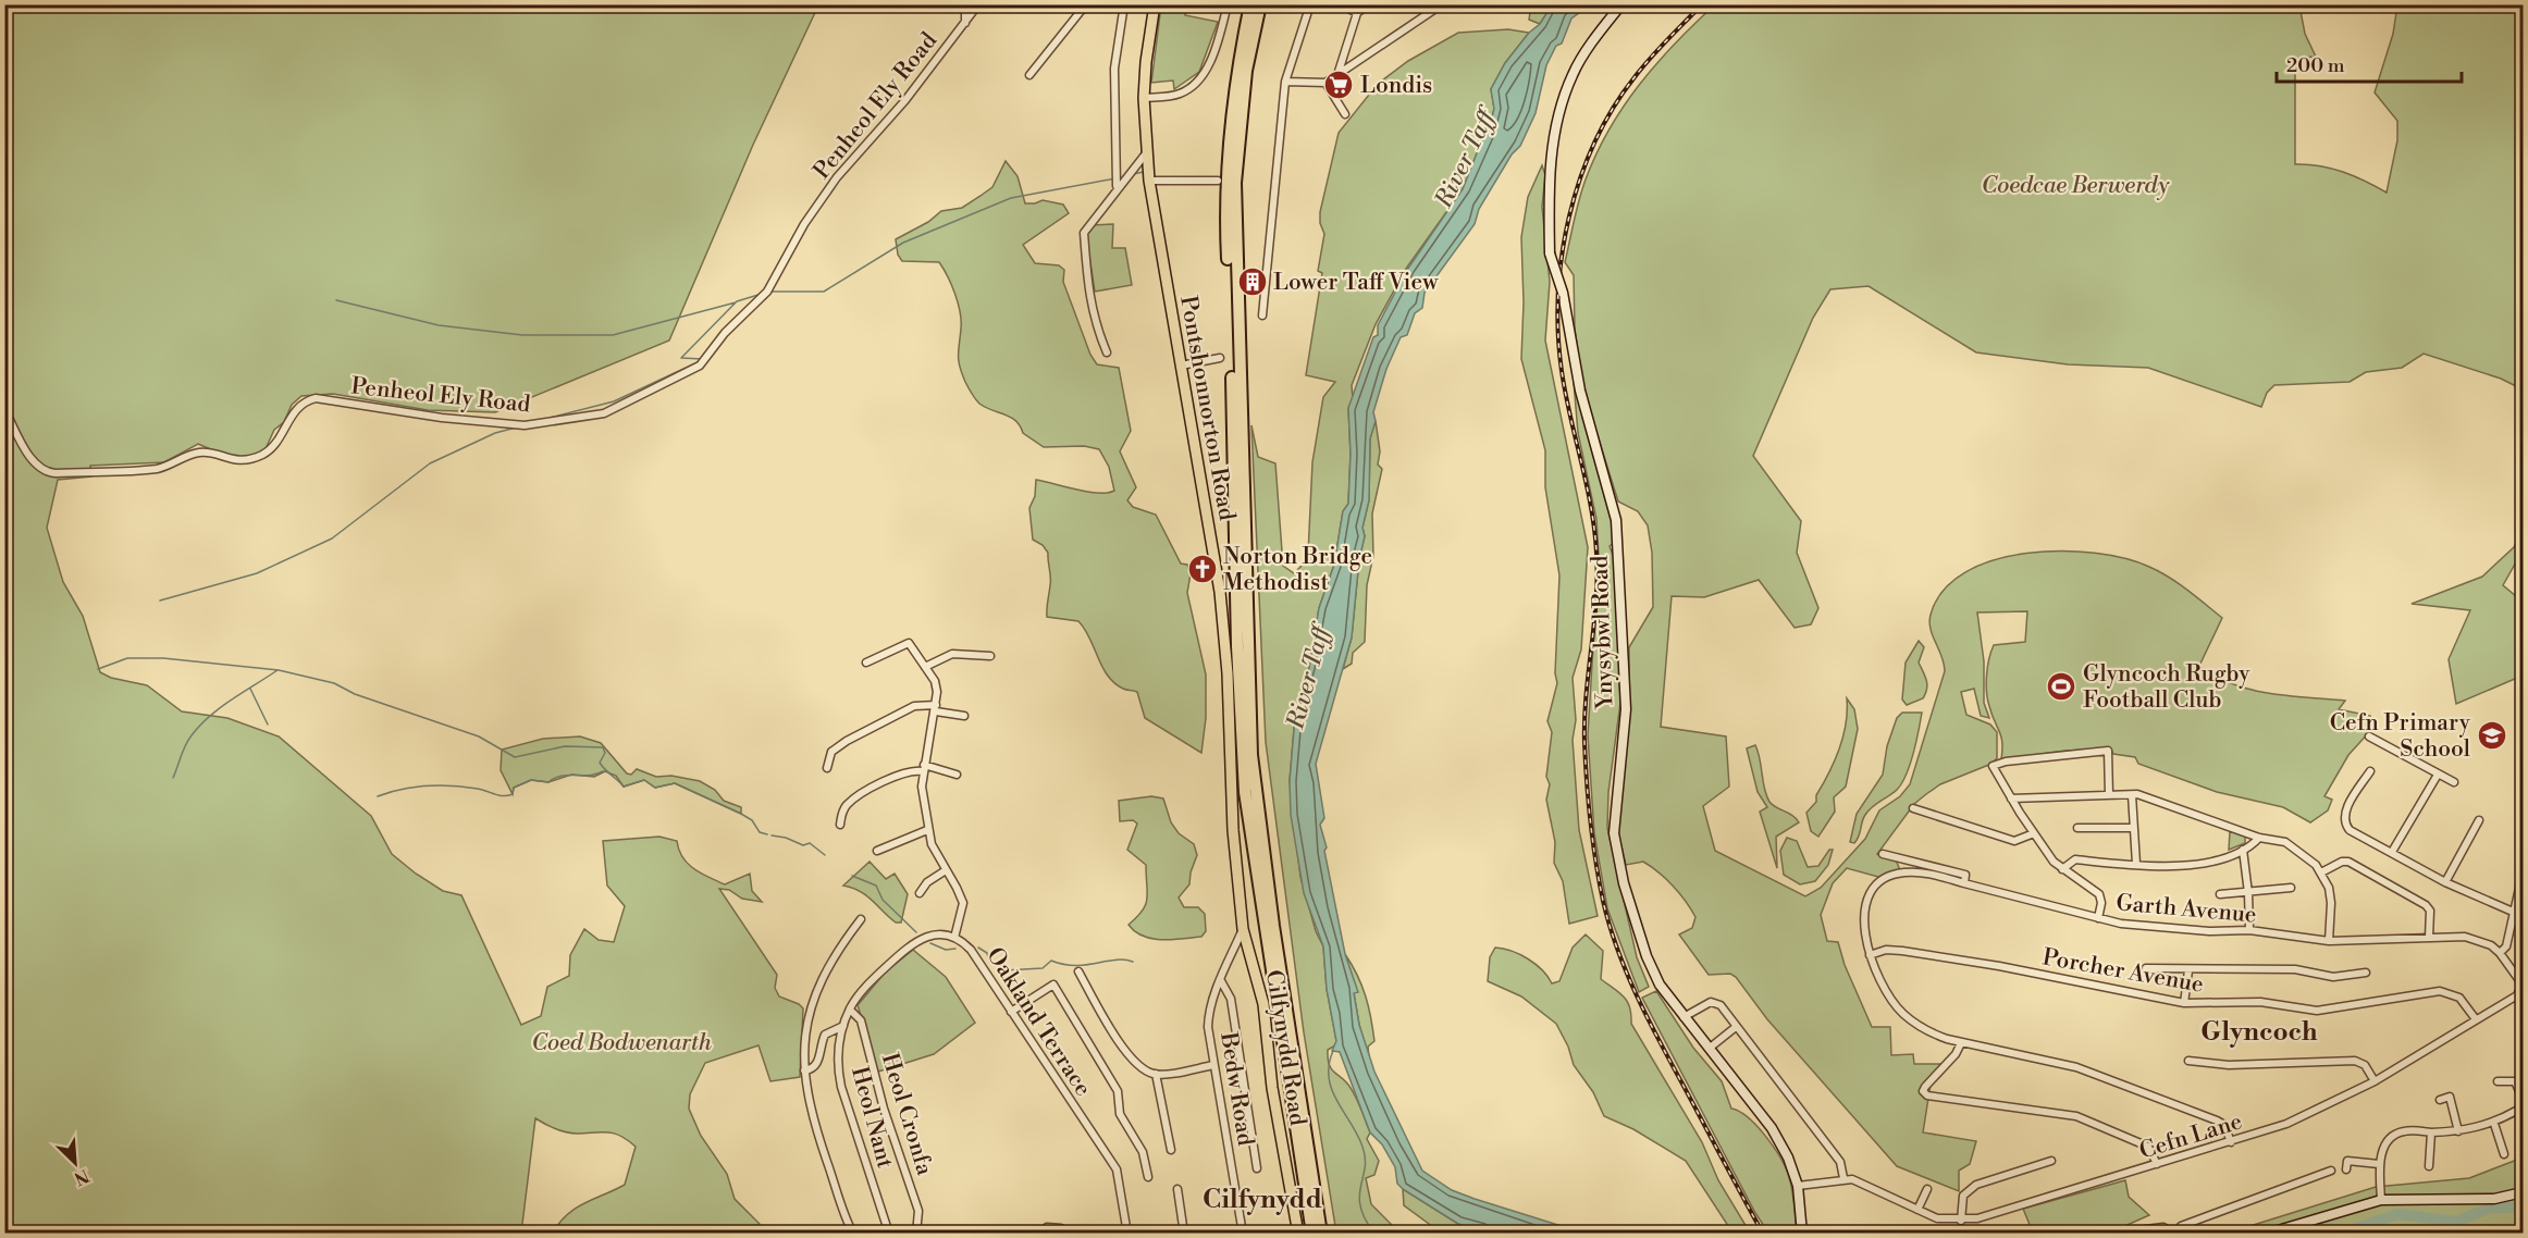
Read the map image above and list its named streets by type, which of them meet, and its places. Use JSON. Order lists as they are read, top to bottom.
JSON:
{
  "streets": {
    "main road": ["Pontshonnorton Road", "Ynysybwl Road", "Cilfynydd Road"],
    "street": [
      "Penheol Ely Road",
      "Garth Avenue",
      "Porcher Avenue",
      "Oakland Terrace",
      "Bedw Road",
      "Heol Cronfa",
      "Heol Nant",
      "Cefn Lane"
    ]
  },
  "crossings": [
    ["Pontshonnorton Road", "Cilfynydd Road"],
    ["Ynysybwl Road", "Cefn Lane"],
    ["Porcher Avenue", "Cefn Lane"],
    ["Oakland Terrace", "Heol Cronfa"],
    ["Oakland Terrace", "Heol Nant"],
    ["Cilfynydd Road", "Bedw Road"],
    ["Heol Cronfa", "Heol Nant"]
  ],
  "districts": ["Glyncoch", "Cilfynydd"],
  "water": ["River Taff"],
  "parks": ["Coedcae Berwerdy", "Coed Bodwenarth"],
  "places": {
    "supermarket": ["Londis"],
    "building": ["Lower Taff View"],
    "church": ["Norton Bridge Methodist"],
    "sports": ["Glyncoch Rugby Football Club"],
    "school or university": ["Cefn Primary School"]
  },
  "scale_bar": "200 m",
  "north": "bottom right"
}
